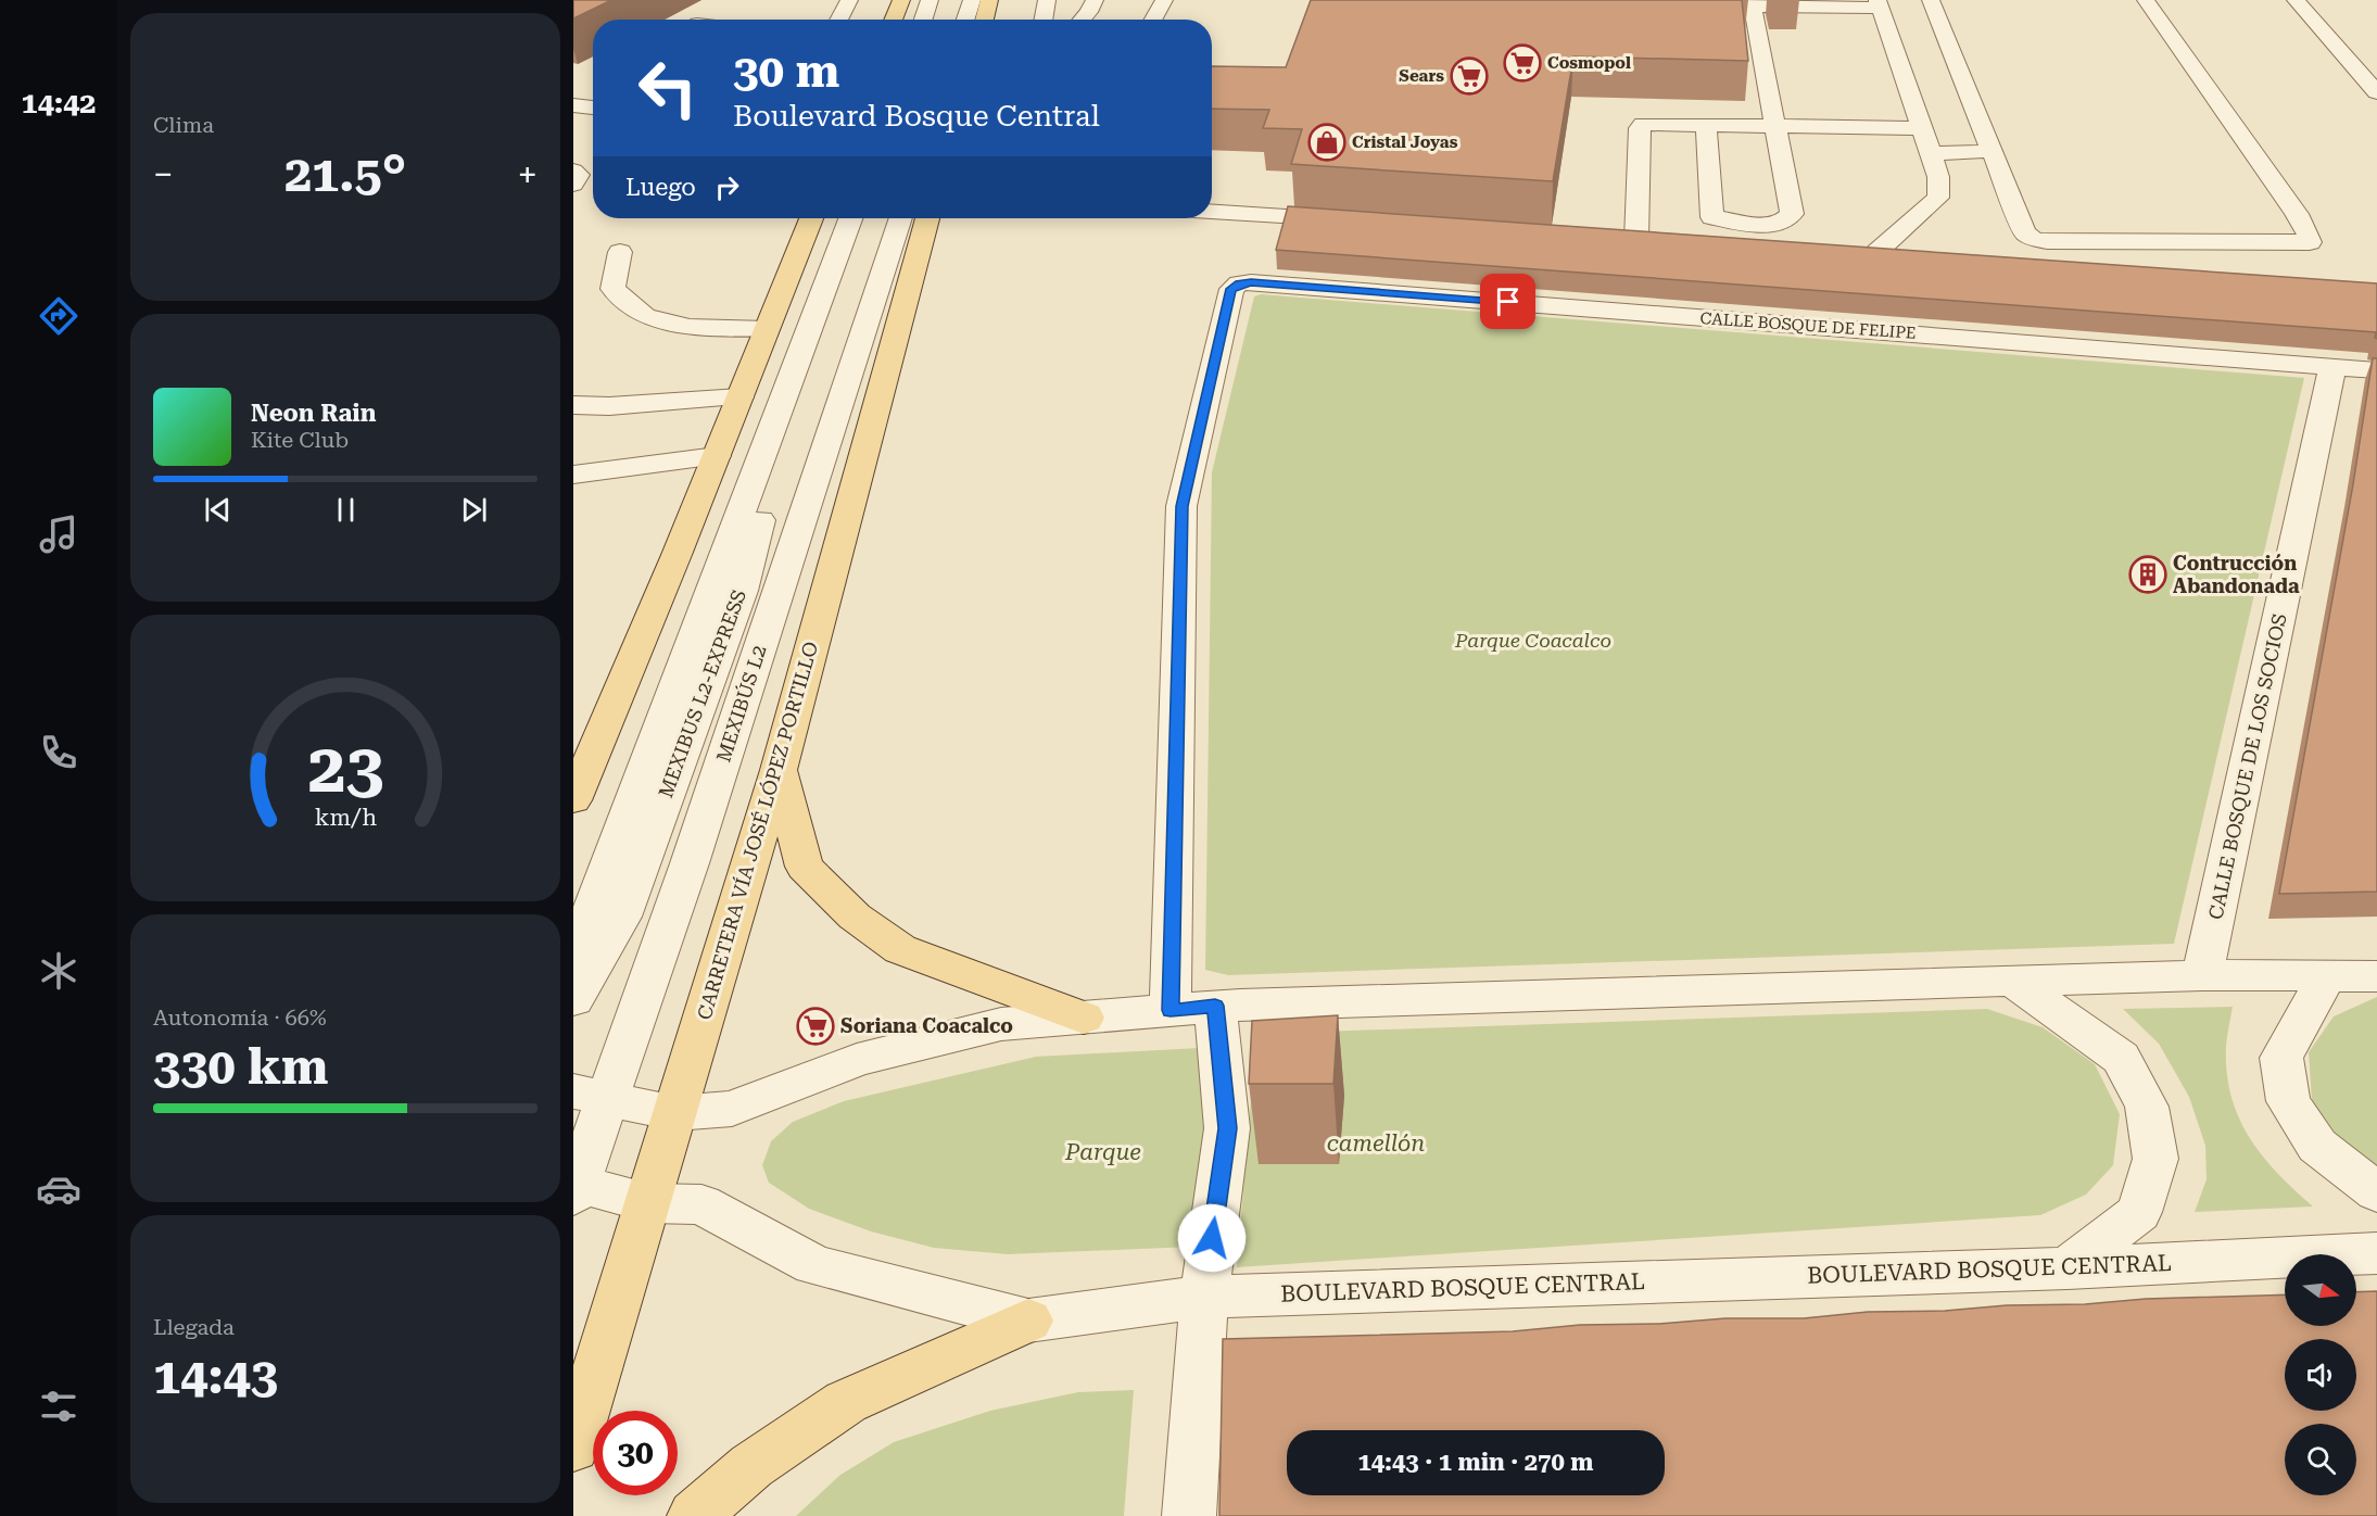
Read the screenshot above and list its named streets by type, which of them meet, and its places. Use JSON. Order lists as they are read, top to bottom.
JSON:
{
  "streets": {
    "main road": ["CARRETERA VÍA JOSÉ LÓPEZ PORTILLO"],
    "street": [
      "CALLE BOSQUE DE FELIPE",
      "MEXIBUS L2-EXPRESS",
      "MEXIBÚS L2",
      "CALLE BOSQUE DE LOS SOCIOS",
      "BOULEVARD BOSQUE CENTRAL"
    ]
  },
  "crossings": [
    ["CALLE BOSQUE DE FELIPE", "CALLE BOSQUE DE LOS SOCIOS"],
    ["MEXIBÚS L2", "BOULEVARD BOSQUE CENTRAL"],
    ["CARRETERA VÍA JOSÉ LÓPEZ PORTILLO", "BOULEVARD BOSQUE CENTRAL"]
  ],
  "parks": ["Parque Coacalco", "camellón", "Parque"],
  "places": {
    "supermarket": ["Cosmopol", "Sears", "Soriana Coacalco"],
    "shop": ["Cristal Joyas"],
    "building": ["Contrucción Abandonada"]
  },
  "north": "right",
  "page": {
    "tabs": "14:42",
    "tile": [
      "Clima",
      ["Autonomía · 66%", "330 km"],
      ["Llegada", "14:43"]
    ],
    "turn": ["30 m", "Boulevard Bosque Central"],
    "heat": ["−", "21.5°", "+"],
    "then": "Luego",
    "song": ["Neon Rain", "Kite Club"],
    "limit": "30",
    "trip": "14:43 · 1 min · 270 m",
    "gauge": ["23", "km/h"]
  }
}
